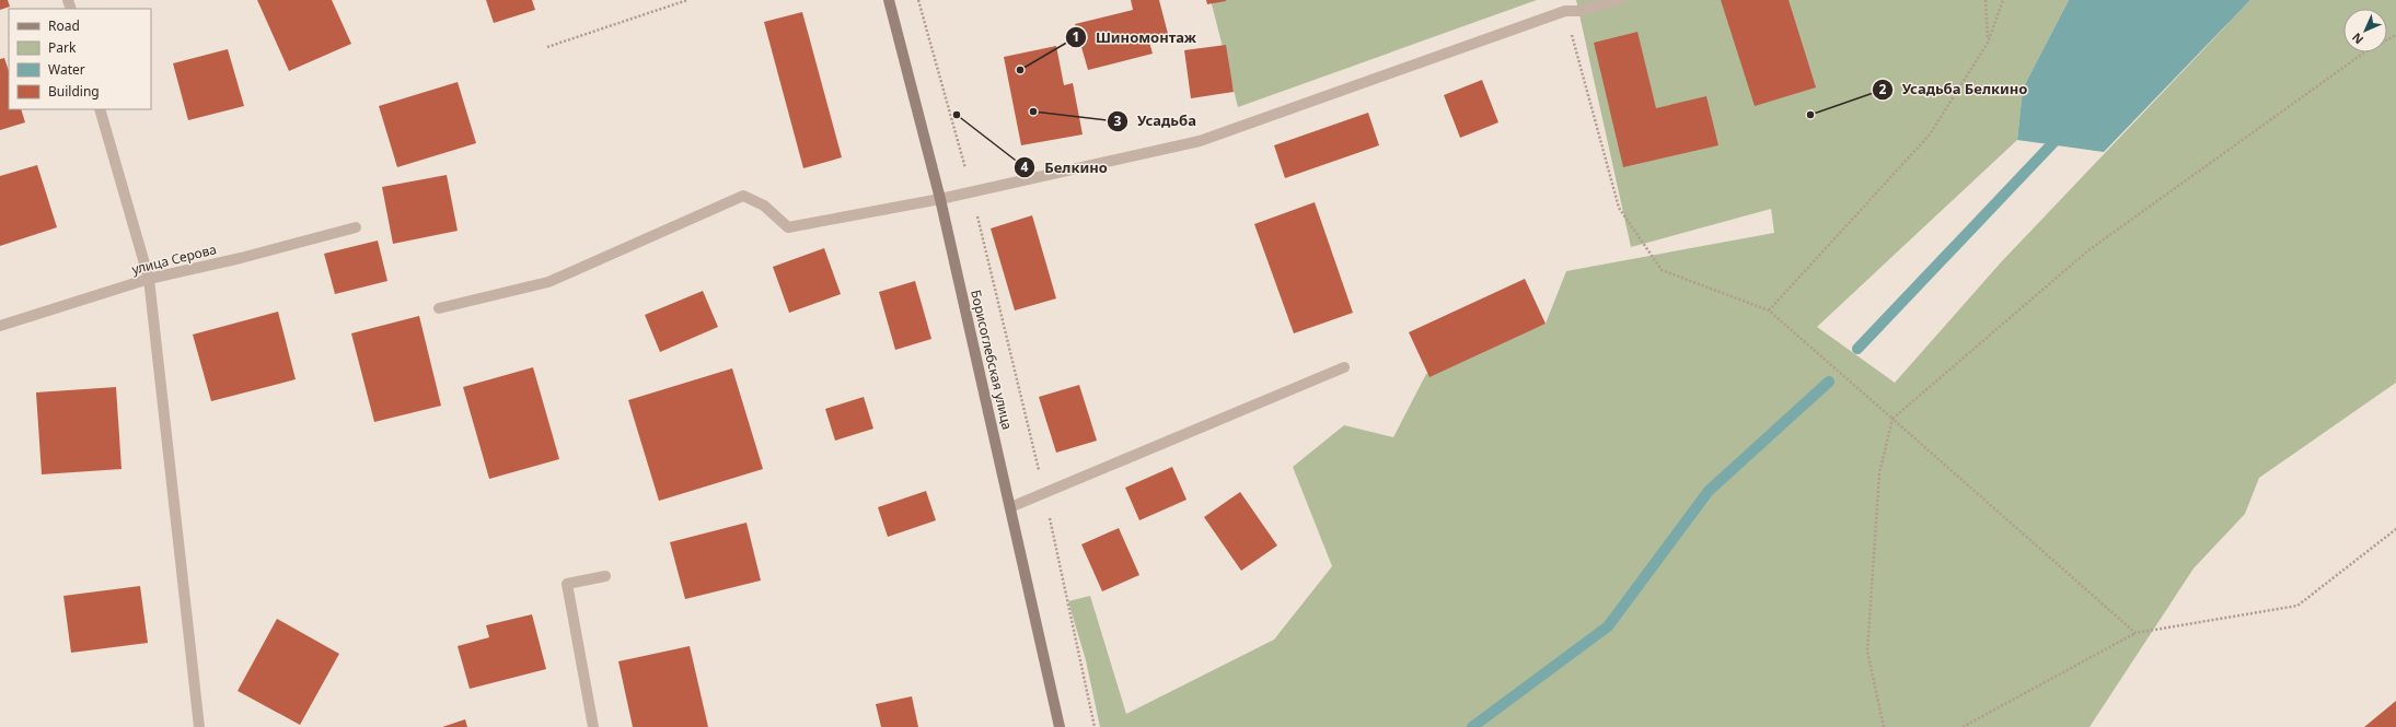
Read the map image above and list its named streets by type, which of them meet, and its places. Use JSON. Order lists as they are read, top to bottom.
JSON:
{
  "streets": {
    "street": ["улица Серова", "Борисоглебская улица"]
  },
  "places": [
    "Шиномонтаж",
    "Усадьба",
    "Белкино",
    "Усадьба Белкино"
  ],
  "legend": [
    "Road",
    "Park",
    "Water",
    "Building"
  ],
  "north": "bottom left"
}
